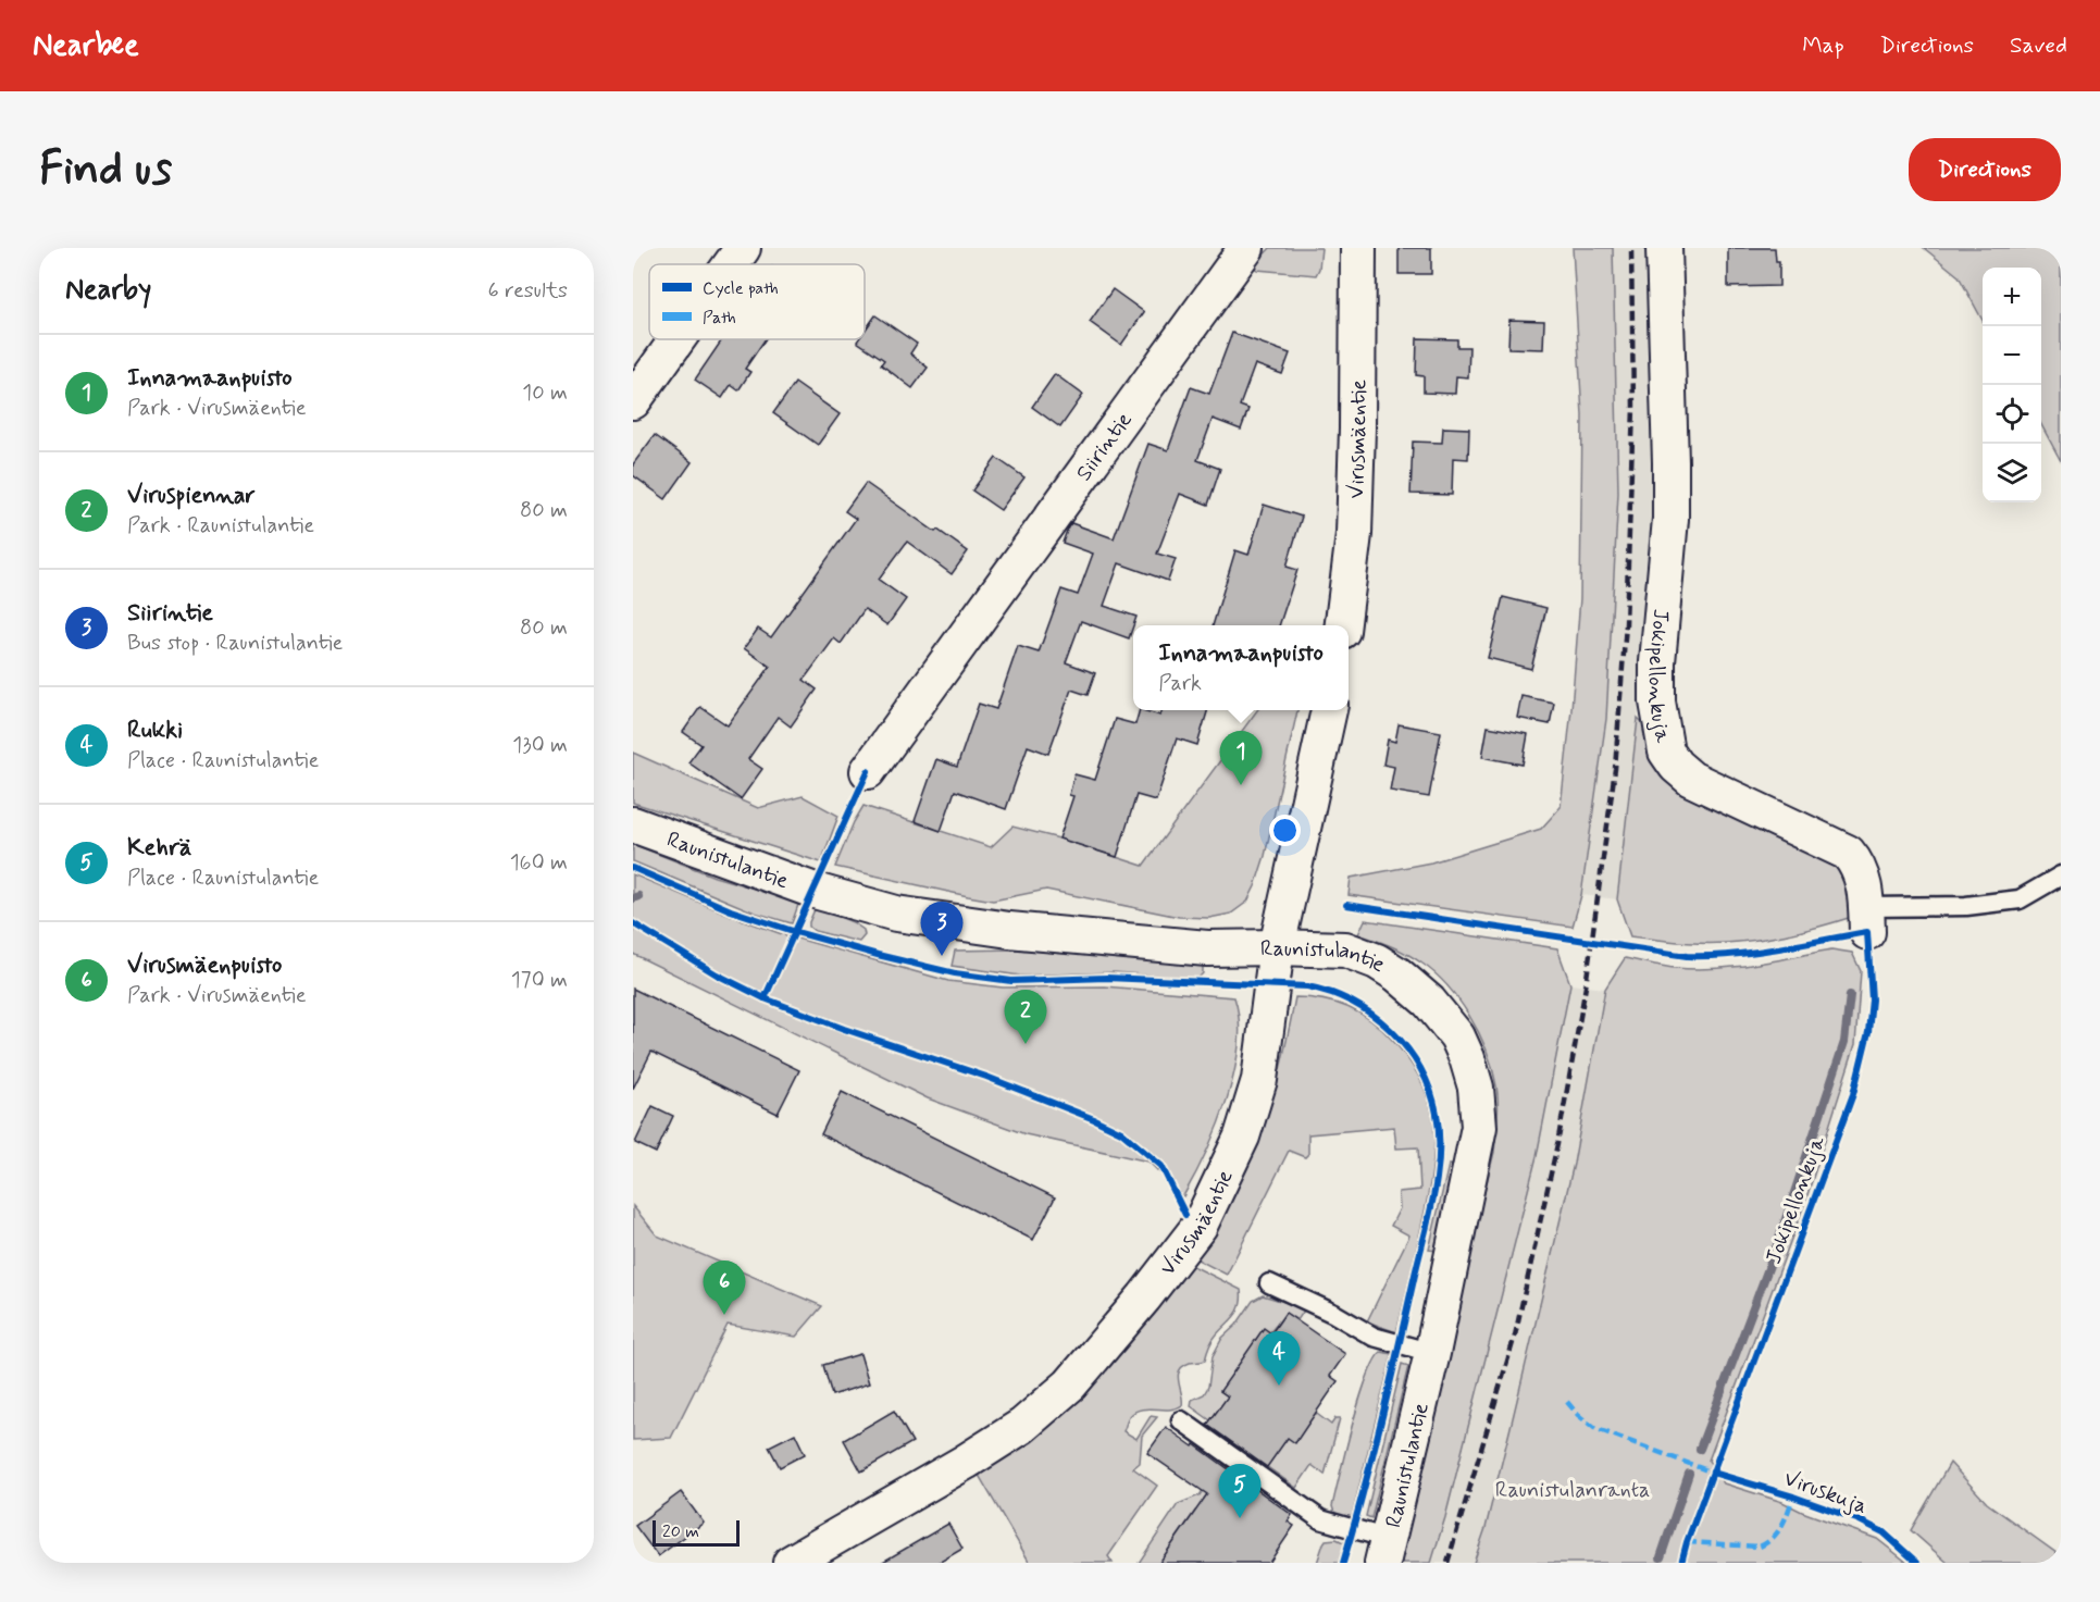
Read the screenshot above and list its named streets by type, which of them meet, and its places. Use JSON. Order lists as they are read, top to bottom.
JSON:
{
  "streets": {
    "street": [
      "Virusmäentie",
      "Siirintie",
      "Jokipellonkuja",
      "Raunistulantie"
    ],
    "cycle path": ["Viruskuja"]
  },
  "crossings": [
    ["Virusmäentie", "Raunistulantie"]
  ],
  "parks": ["Raunistulanranta"],
  "legend": ["Cycle path", "Path"],
  "scale_bar": "20 m",
  "page": {
    "header": "Nearbee",
    "nav": ["Map", "Directions", "Saved"],
    "buttons": "Directions",
    "title": "Find us",
    "heading": ["Nearby", "6 results"],
    "map_buttons": ["+", "−"],
    "list": [
      {
        "mark": "1",
        "name": "Innamaanpuisto",
        "note": "Park · Virusmäentie",
        "value": "10 m"
      },
      {
        "mark": "2",
        "name": "Viruspiennar",
        "note": "Park · Raunistulantie",
        "value": "80 m"
      },
      {
        "mark": "3",
        "name": "Siirintie",
        "note": "Bus stop · Raunistulantie",
        "value": "80 m"
      },
      {
        "mark": "4",
        "name": "Rukki",
        "note": "Place · Raunistulantie",
        "value": "130 m"
      },
      {
        "mark": "5",
        "name": "Kehrä",
        "note": "Place · Raunistulantie",
        "value": "160 m"
      },
      {
        "mark": "6",
        "name": "Virusmäenpuisto",
        "note": "Park · Virusmäentie",
        "value": "170 m"
      }
    ],
    "popup": ["Innamaanpuisto", "Park"],
    "pins": [
      "1",
      "3",
      "2",
      "6",
      "4",
      "5"
    ],
    "scale": "20 m"
  }
}
